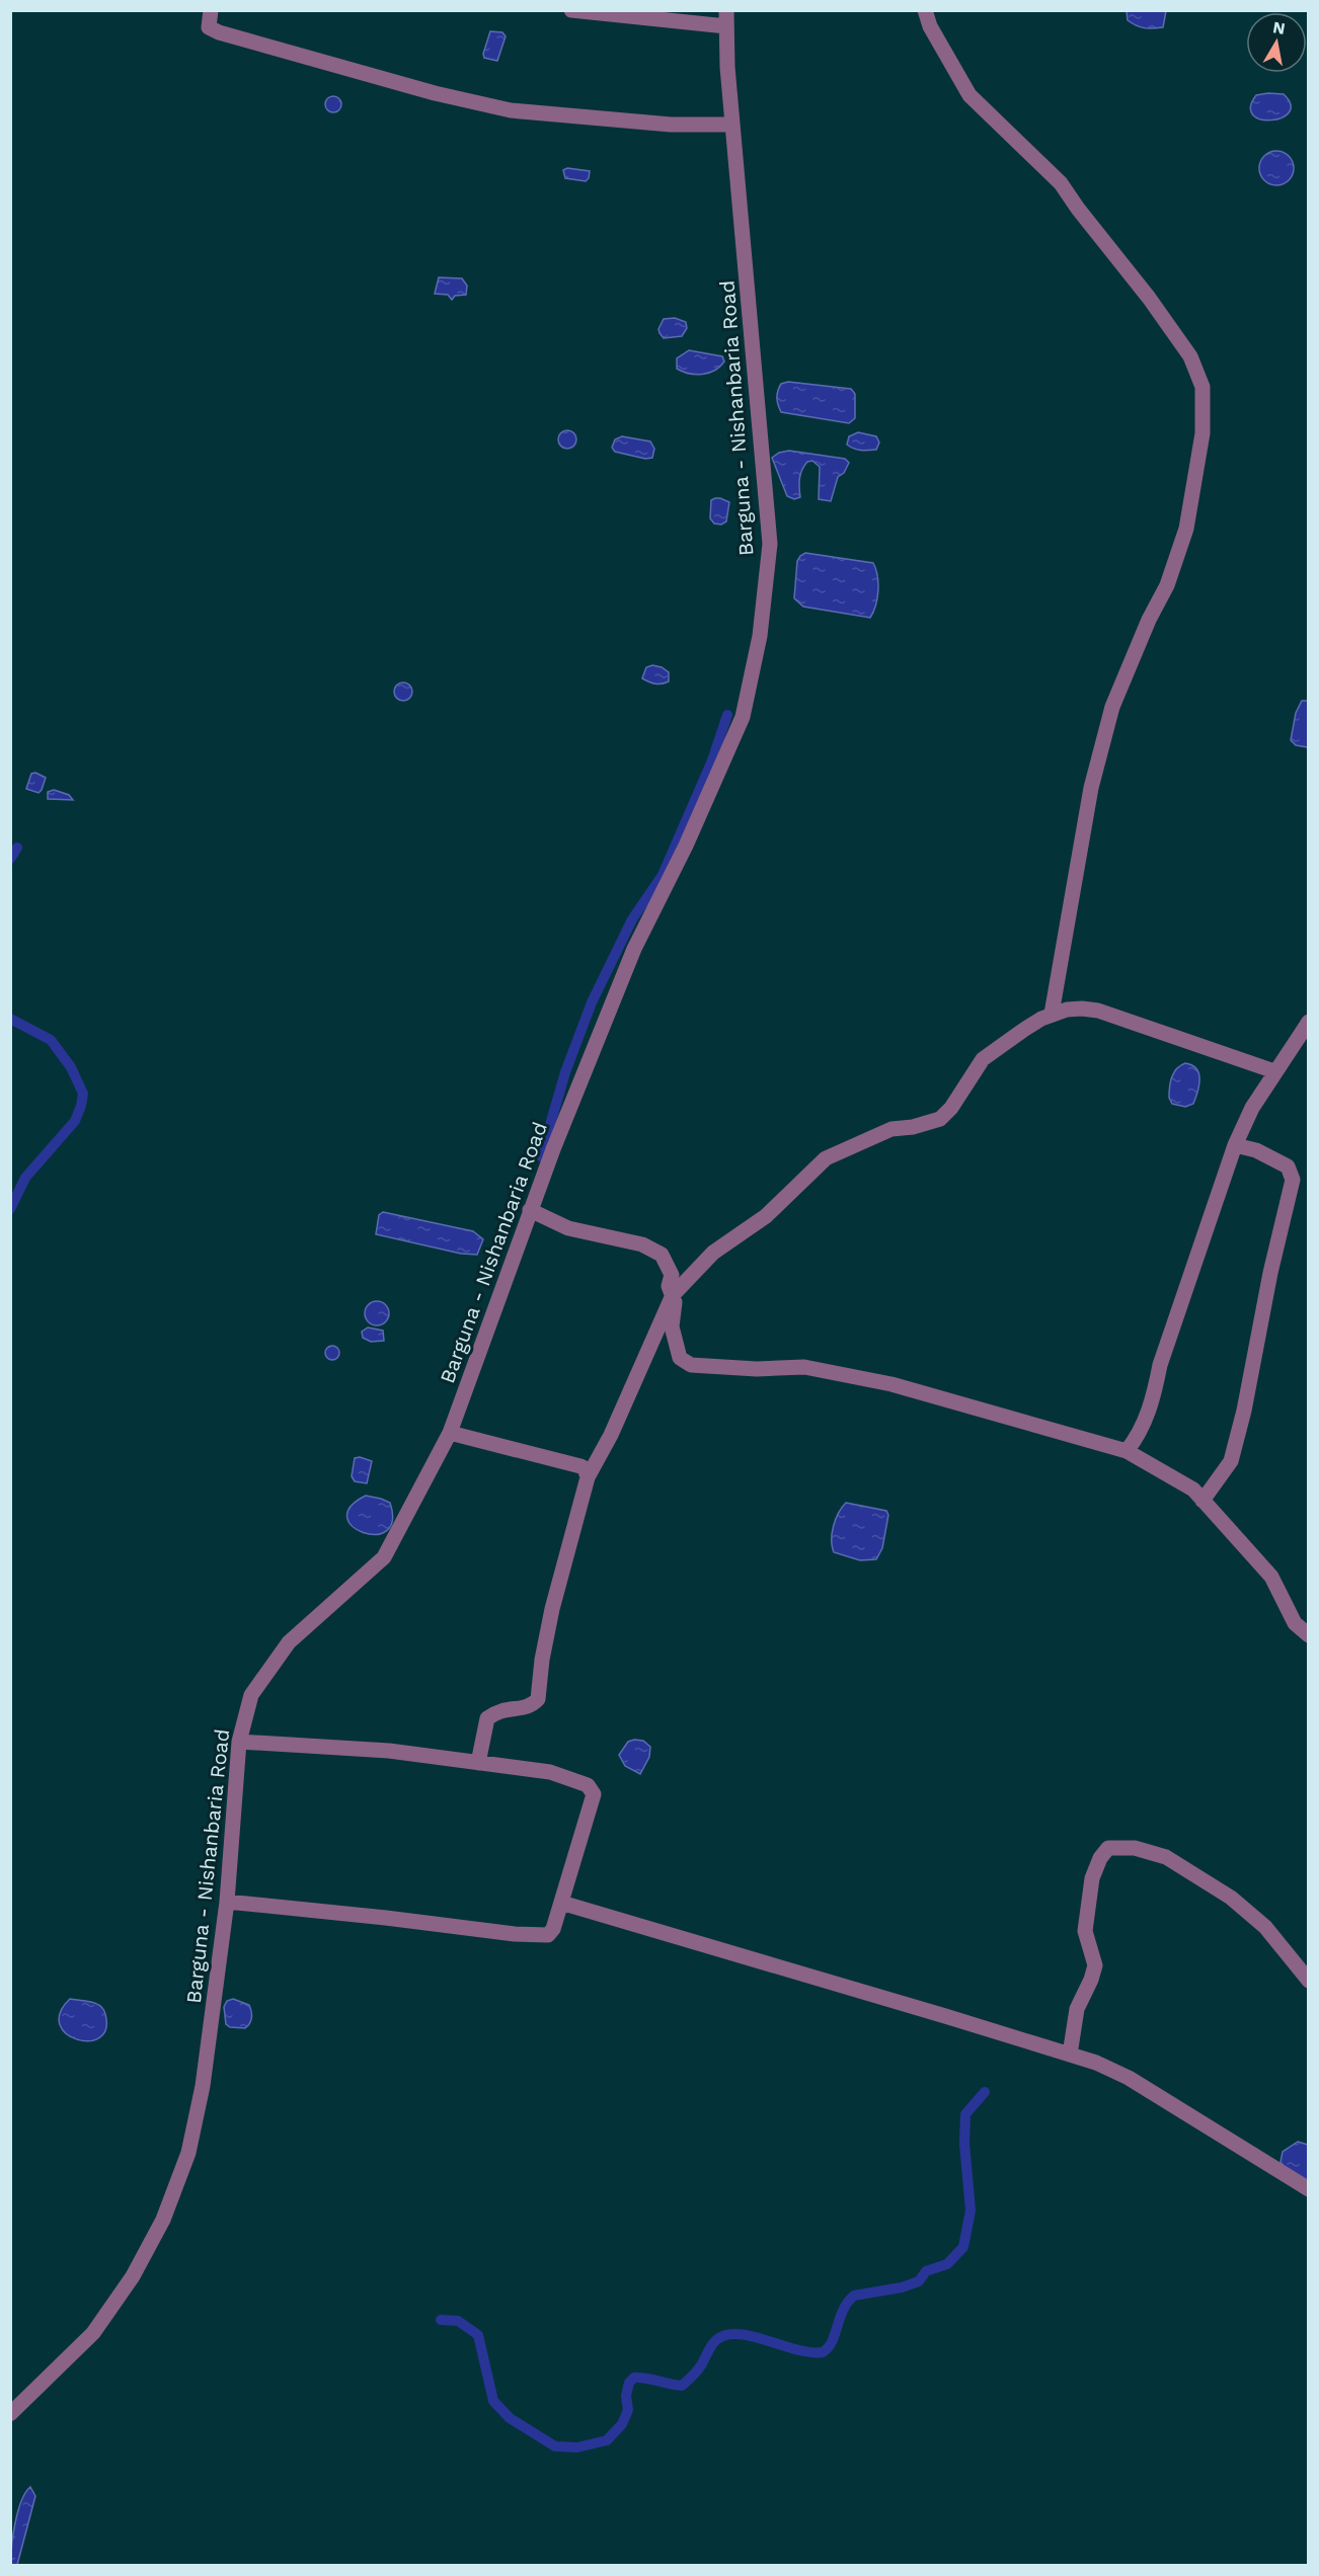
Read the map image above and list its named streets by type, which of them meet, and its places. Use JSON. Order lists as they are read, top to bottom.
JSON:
{
  "streets": {
    "street": ["Barguna - Nishanbaria Road"]
  },
  "north": "top"
}
